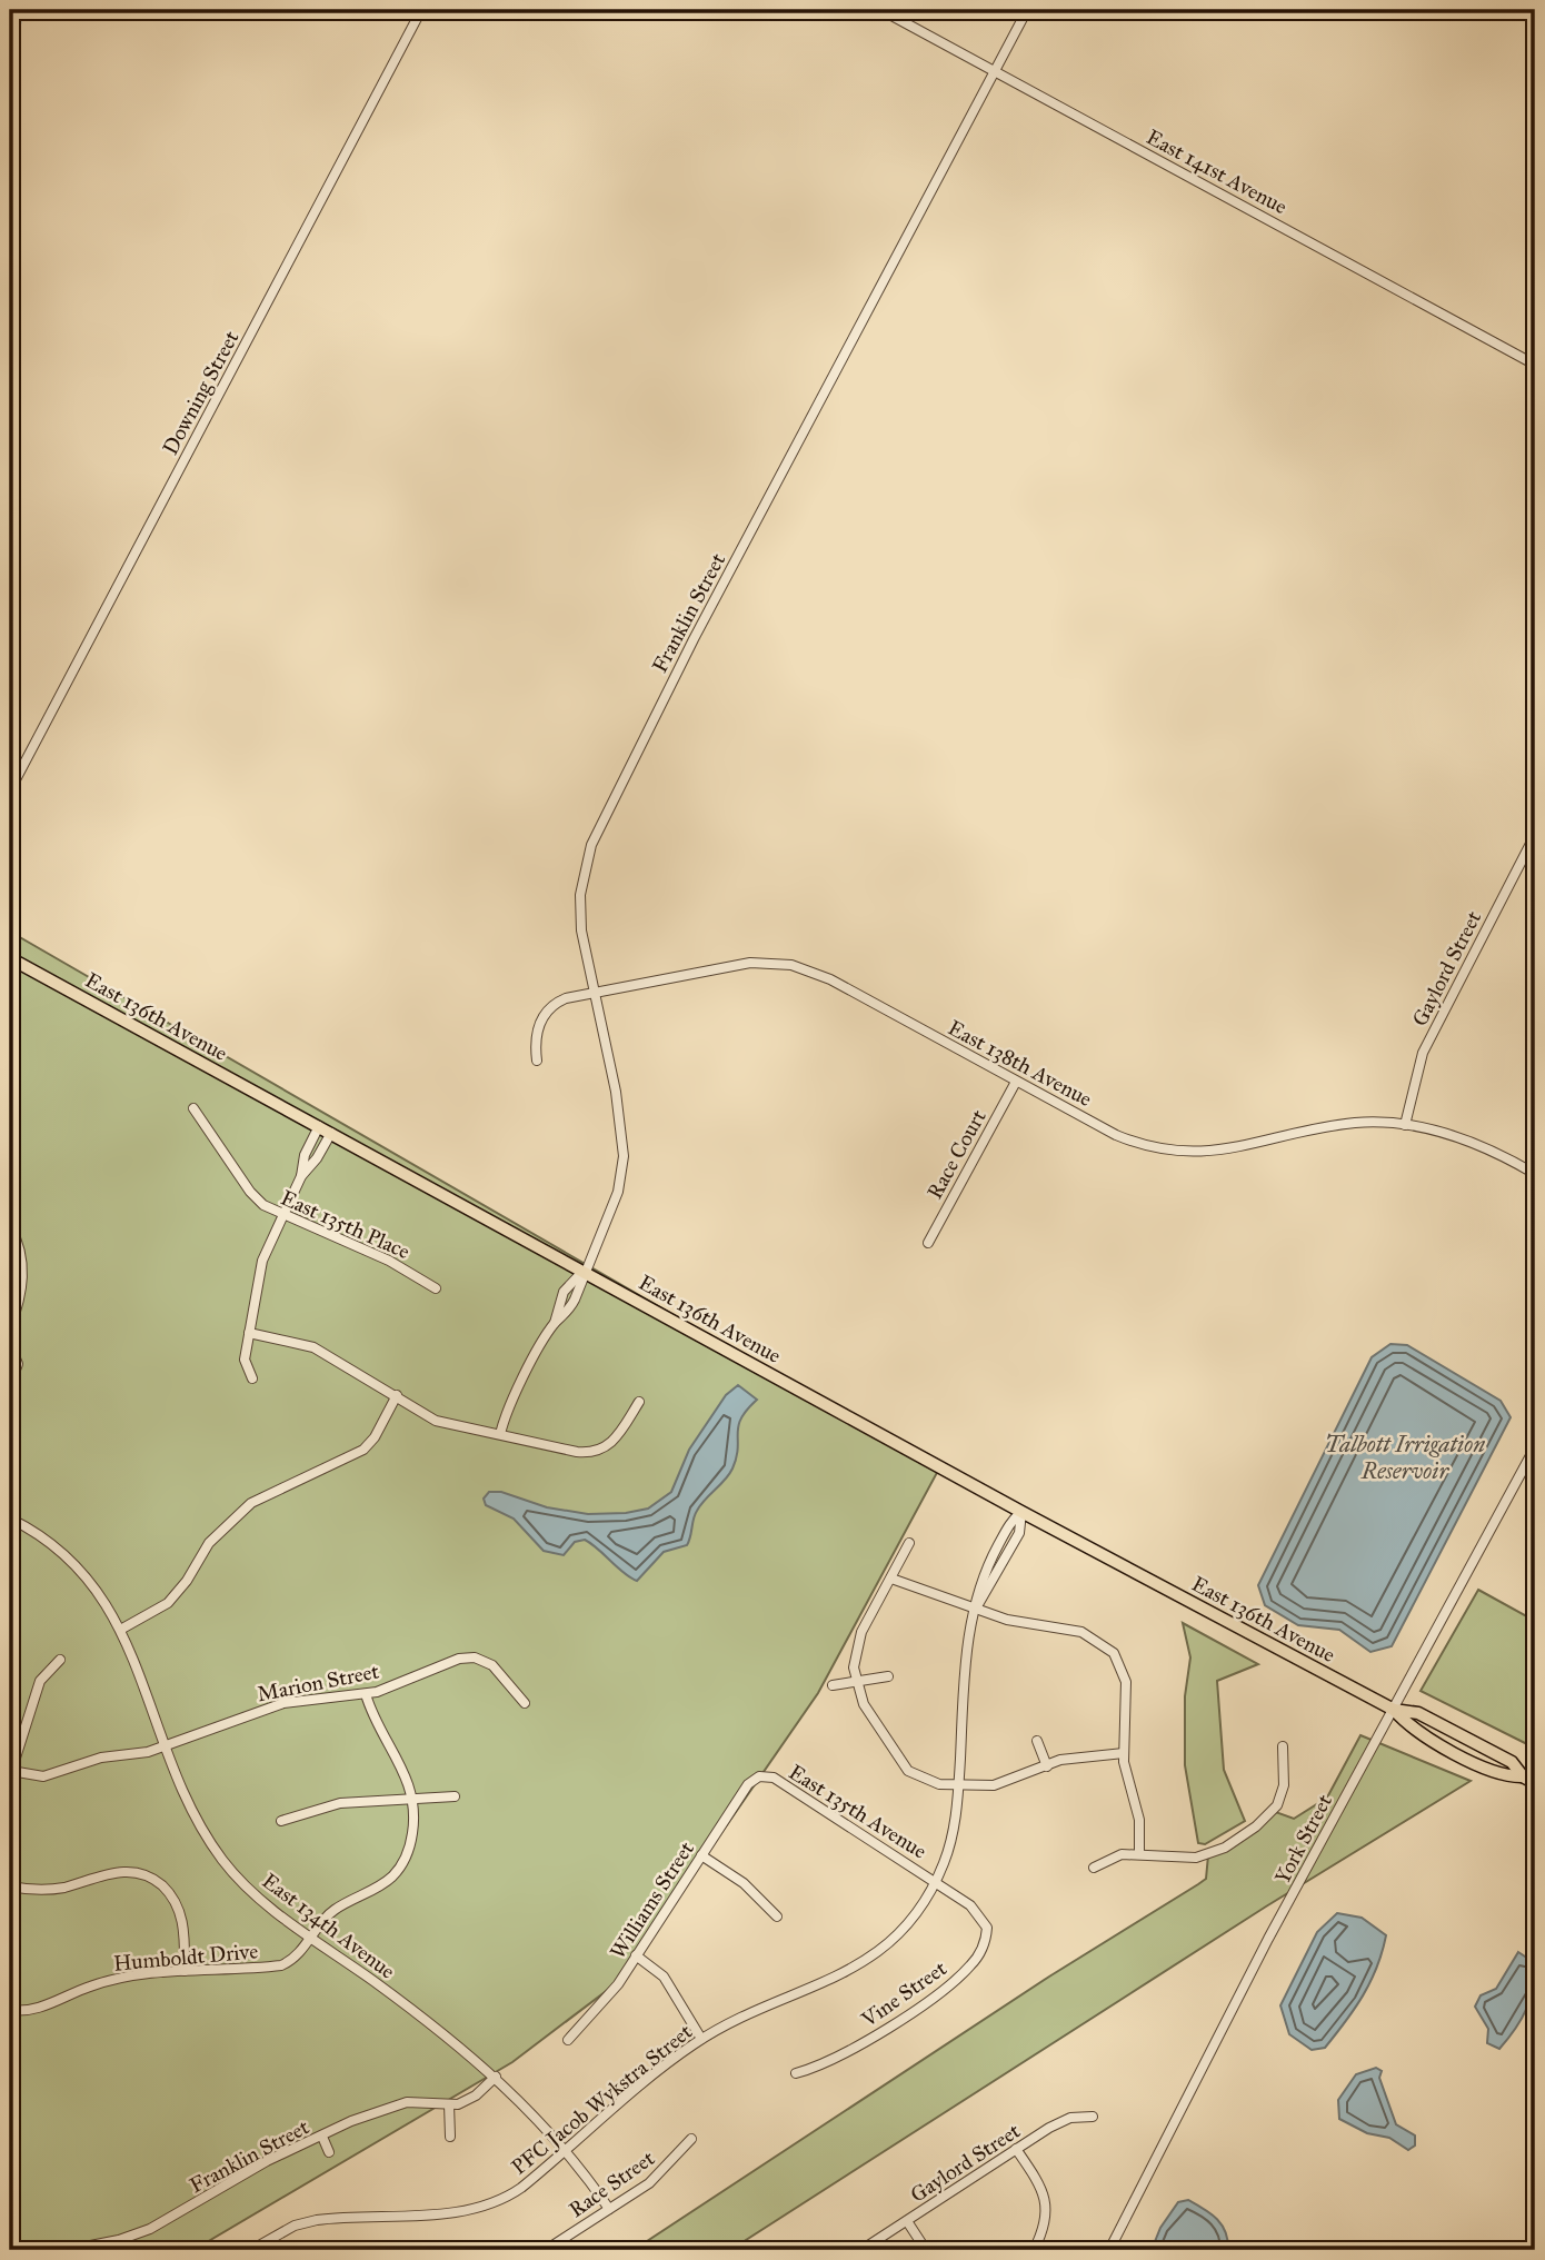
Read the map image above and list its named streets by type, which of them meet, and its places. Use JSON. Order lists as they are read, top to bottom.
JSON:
{
  "streets": {
    "main road": ["East 136th Avenue"],
    "street": [
      "East 141st Avenue",
      "Downing Street",
      "Franklin Street",
      "Gaylord Street",
      "East 138th Avenue",
      "Race Court",
      "East 135th Place",
      "Marion Street",
      "East 135th Avenue",
      "York Street",
      "Williams Street",
      "East 134th Avenue",
      "Humboldt Drive",
      "Vine Street",
      "PFC Jacob Wykstra Street",
      "Race Street"
    ]
  },
  "crossings": [
    ["East 141st Avenue", "Franklin Street"],
    ["Franklin Street", "East 136th Avenue"],
    ["Franklin Street", "East 138th Avenue"],
    ["Franklin Street", "East 134th Avenue"],
    ["Gaylord Street", "East 138th Avenue"],
    ["East 136th Avenue", "York Street"],
    ["East 136th Avenue", "PFC Jacob Wykstra Street"],
    ["East 138th Avenue", "Race Court"],
    ["Marion Street", "East 134th Avenue"],
    ["East 135th Avenue", "Williams Street"],
    ["East 135th Avenue", "Vine Street"],
    ["East 135th Avenue", "PFC Jacob Wykstra Street"],
    ["East 134th Avenue", "Humboldt Drive"],
    ["East 134th Avenue", "PFC Jacob Wykstra Street"],
    ["East 134th Avenue", "Race Street"],
    ["Vine Street", "PFC Jacob Wykstra Street"]
  ],
  "water": ["Talbott Irrigation Reservoir"]
}
